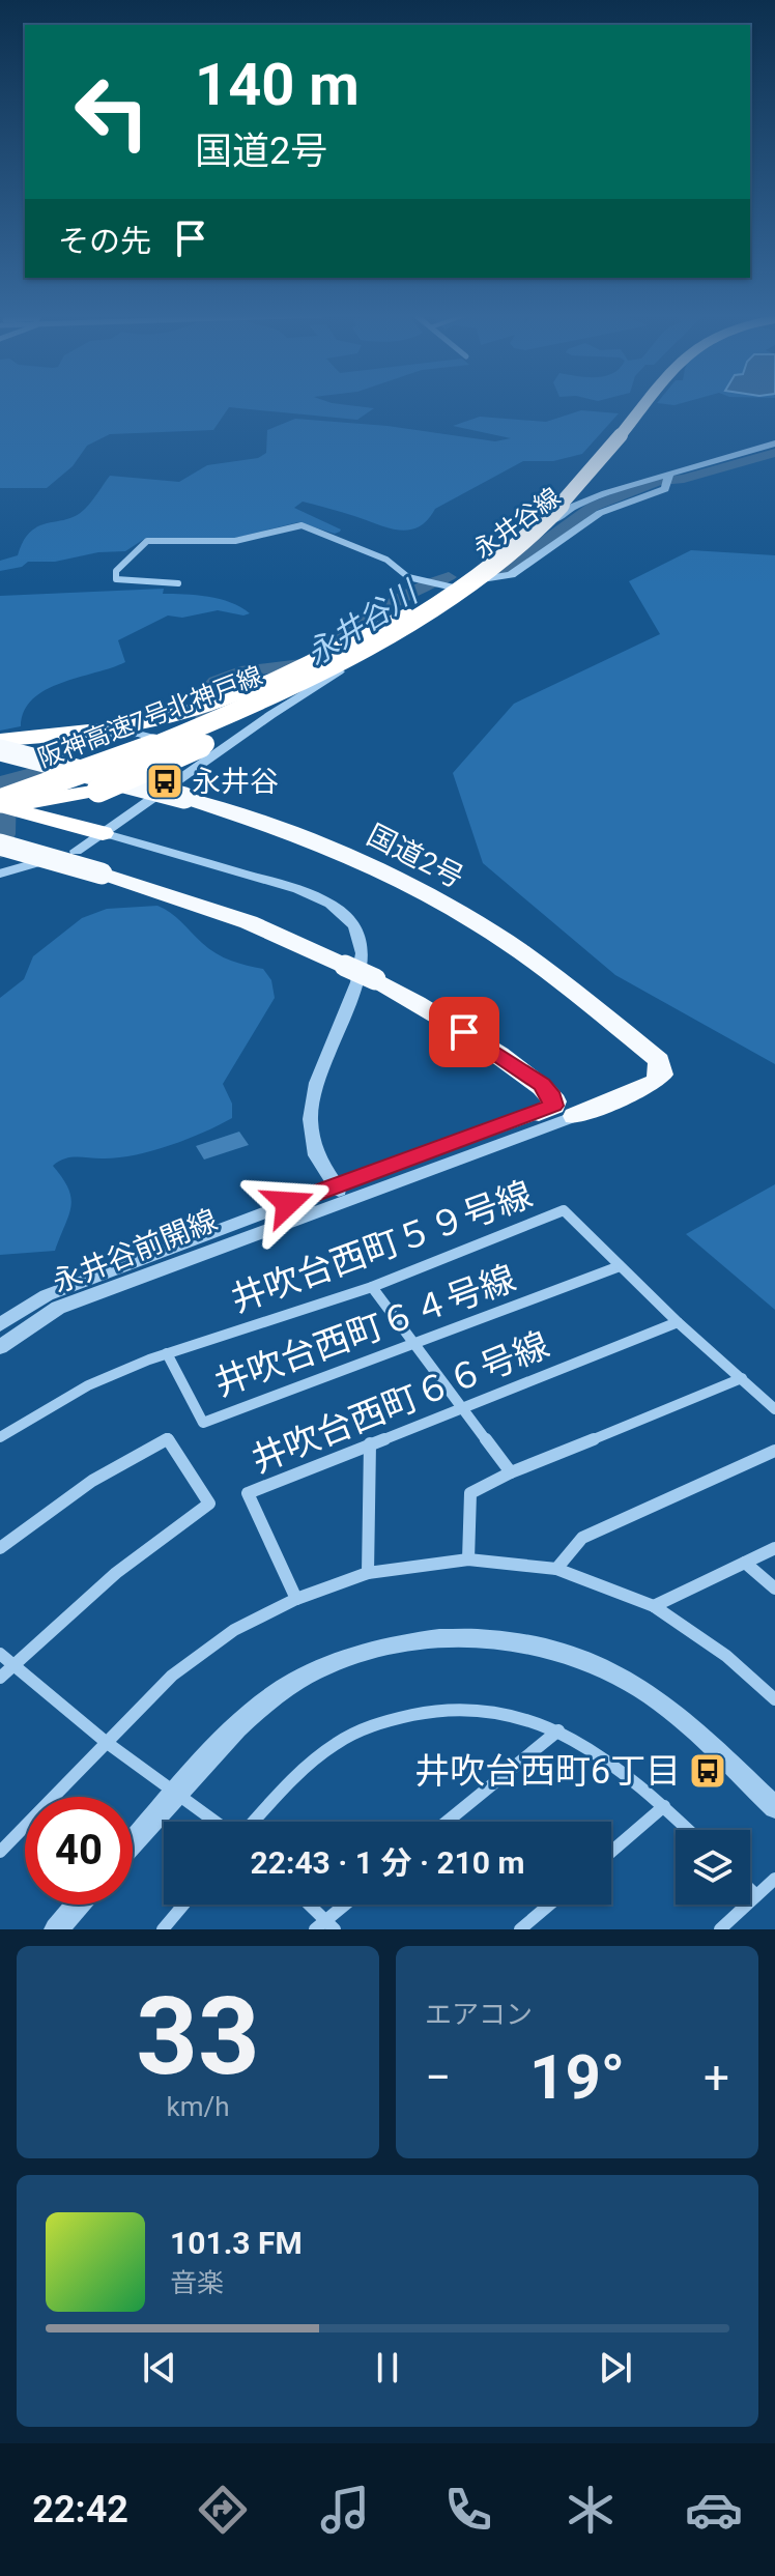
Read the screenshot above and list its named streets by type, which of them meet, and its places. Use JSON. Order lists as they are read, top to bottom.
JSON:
{
  "streets": {
    "highway": ["阪神高速7号北神戸線", "国道2号"],
    "street": [
      "永井谷線",
      "井吹台西町５９号線",
      "永井谷前開線",
      "井吹台西町６４号線",
      "井吹台西町６６号線"
    ]
  },
  "crossings": [
    ["国道2号", "永井谷前開線"],
    ["井吹台西町５９号線", "井吹台西町６４号線"],
    ["井吹台西町５９号線", "井吹台西町６６号線"]
  ],
  "water": ["永井谷川"],
  "places": {
    "bus stop": ["永井谷", "井吹台西町6丁目"]
  },
  "page": {
    "turn": ["140 m", "国道2号"],
    "then": "その先",
    "limit": "40",
    "trip": "22:43 · 1 分 · 210 m",
    "tile": [
      ["33", "km/h"],
      "エアコン"
    ],
    "heat": ["−", "19°", "+"],
    "song": ["101.3 FM", "音楽"],
    "tabs": "22:42"
  }
}
